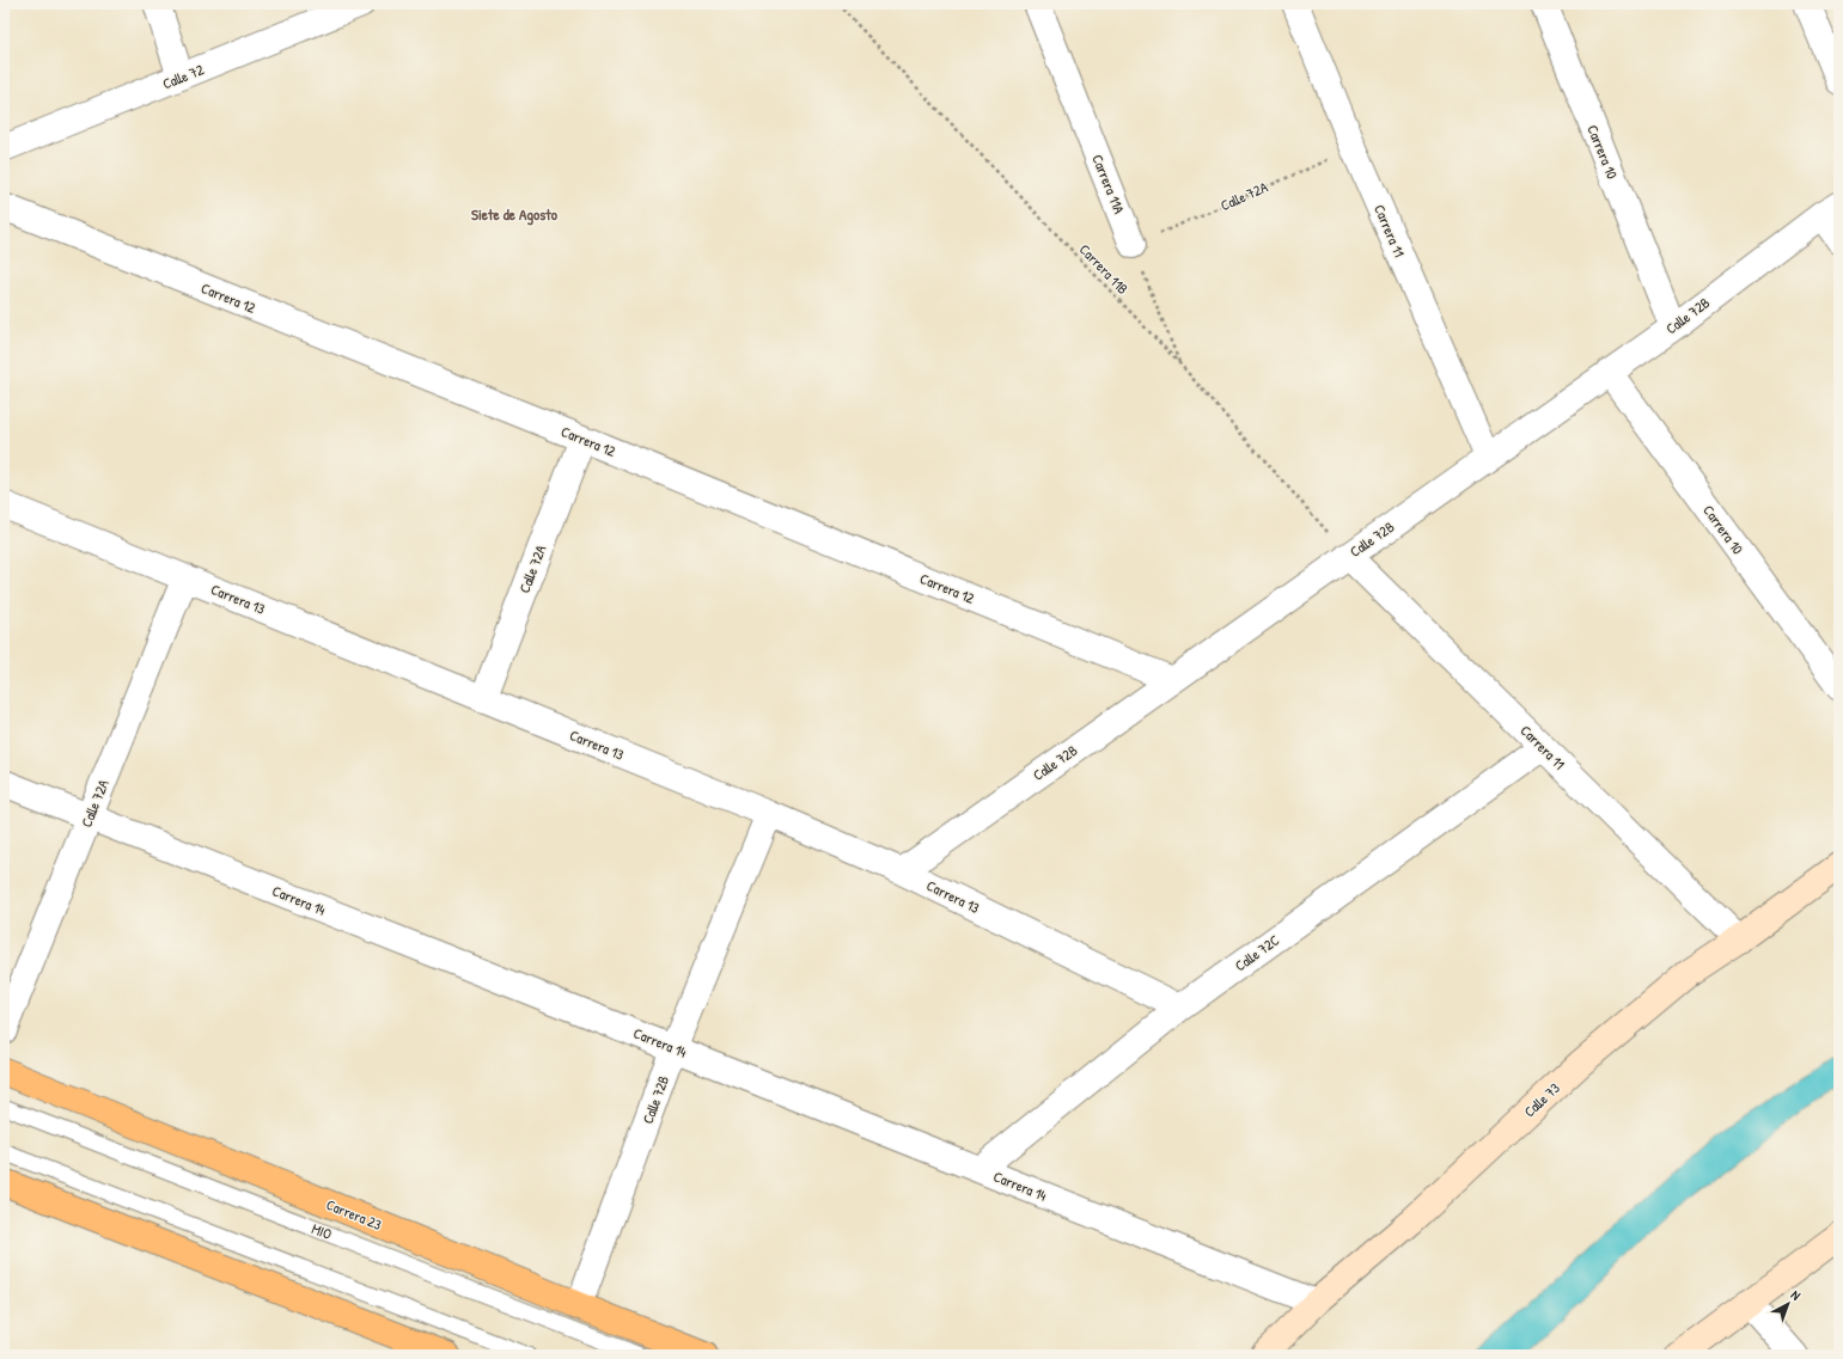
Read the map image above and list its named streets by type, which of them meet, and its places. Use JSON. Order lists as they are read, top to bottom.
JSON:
{
  "streets": {
    "main road": ["Calle 73", "Carrera 23"],
    "street": [
      "Calle 72",
      "Carrera 10",
      "Carrera 11A",
      "Calle 72A",
      "Carrera 11",
      "Carrera 12",
      "Calle 72B",
      "Carrera 13",
      "Carrera 14",
      "Calle 72C"
    ],
    "lane": ["MIO"],
    "path": ["Carrera 11B"]
  },
  "crossings": [
    ["Carrera 10", "Calle 72B"],
    ["Carrera 11A", "Calle 72A"],
    ["Calle 72A", "Carrera 11"],
    ["Calle 72A", "Carrera 12"],
    ["Calle 72A", "Carrera 13"],
    ["Calle 72A", "Carrera 14"],
    ["Carrera 11", "Carrera 11B"],
    ["Carrera 11", "Calle 72B"],
    ["Carrera 11", "Calle 72C"],
    ["Carrera 11", "Calle 73"],
    ["Carrera 11B", "Calle 72B"],
    ["Carrera 12", "Calle 72B"],
    ["Calle 72B", "Carrera 13"],
    ["Calle 72B", "Carrera 14"],
    ["Calle 72B", "Carrera 23"],
    ["Carrera 13", "Calle 72C"],
    ["Carrera 14", "Calle 72C"],
    ["Carrera 14", "Calle 73"]
  ],
  "districts": ["Siete de Agosto"],
  "north": "top right"
}
